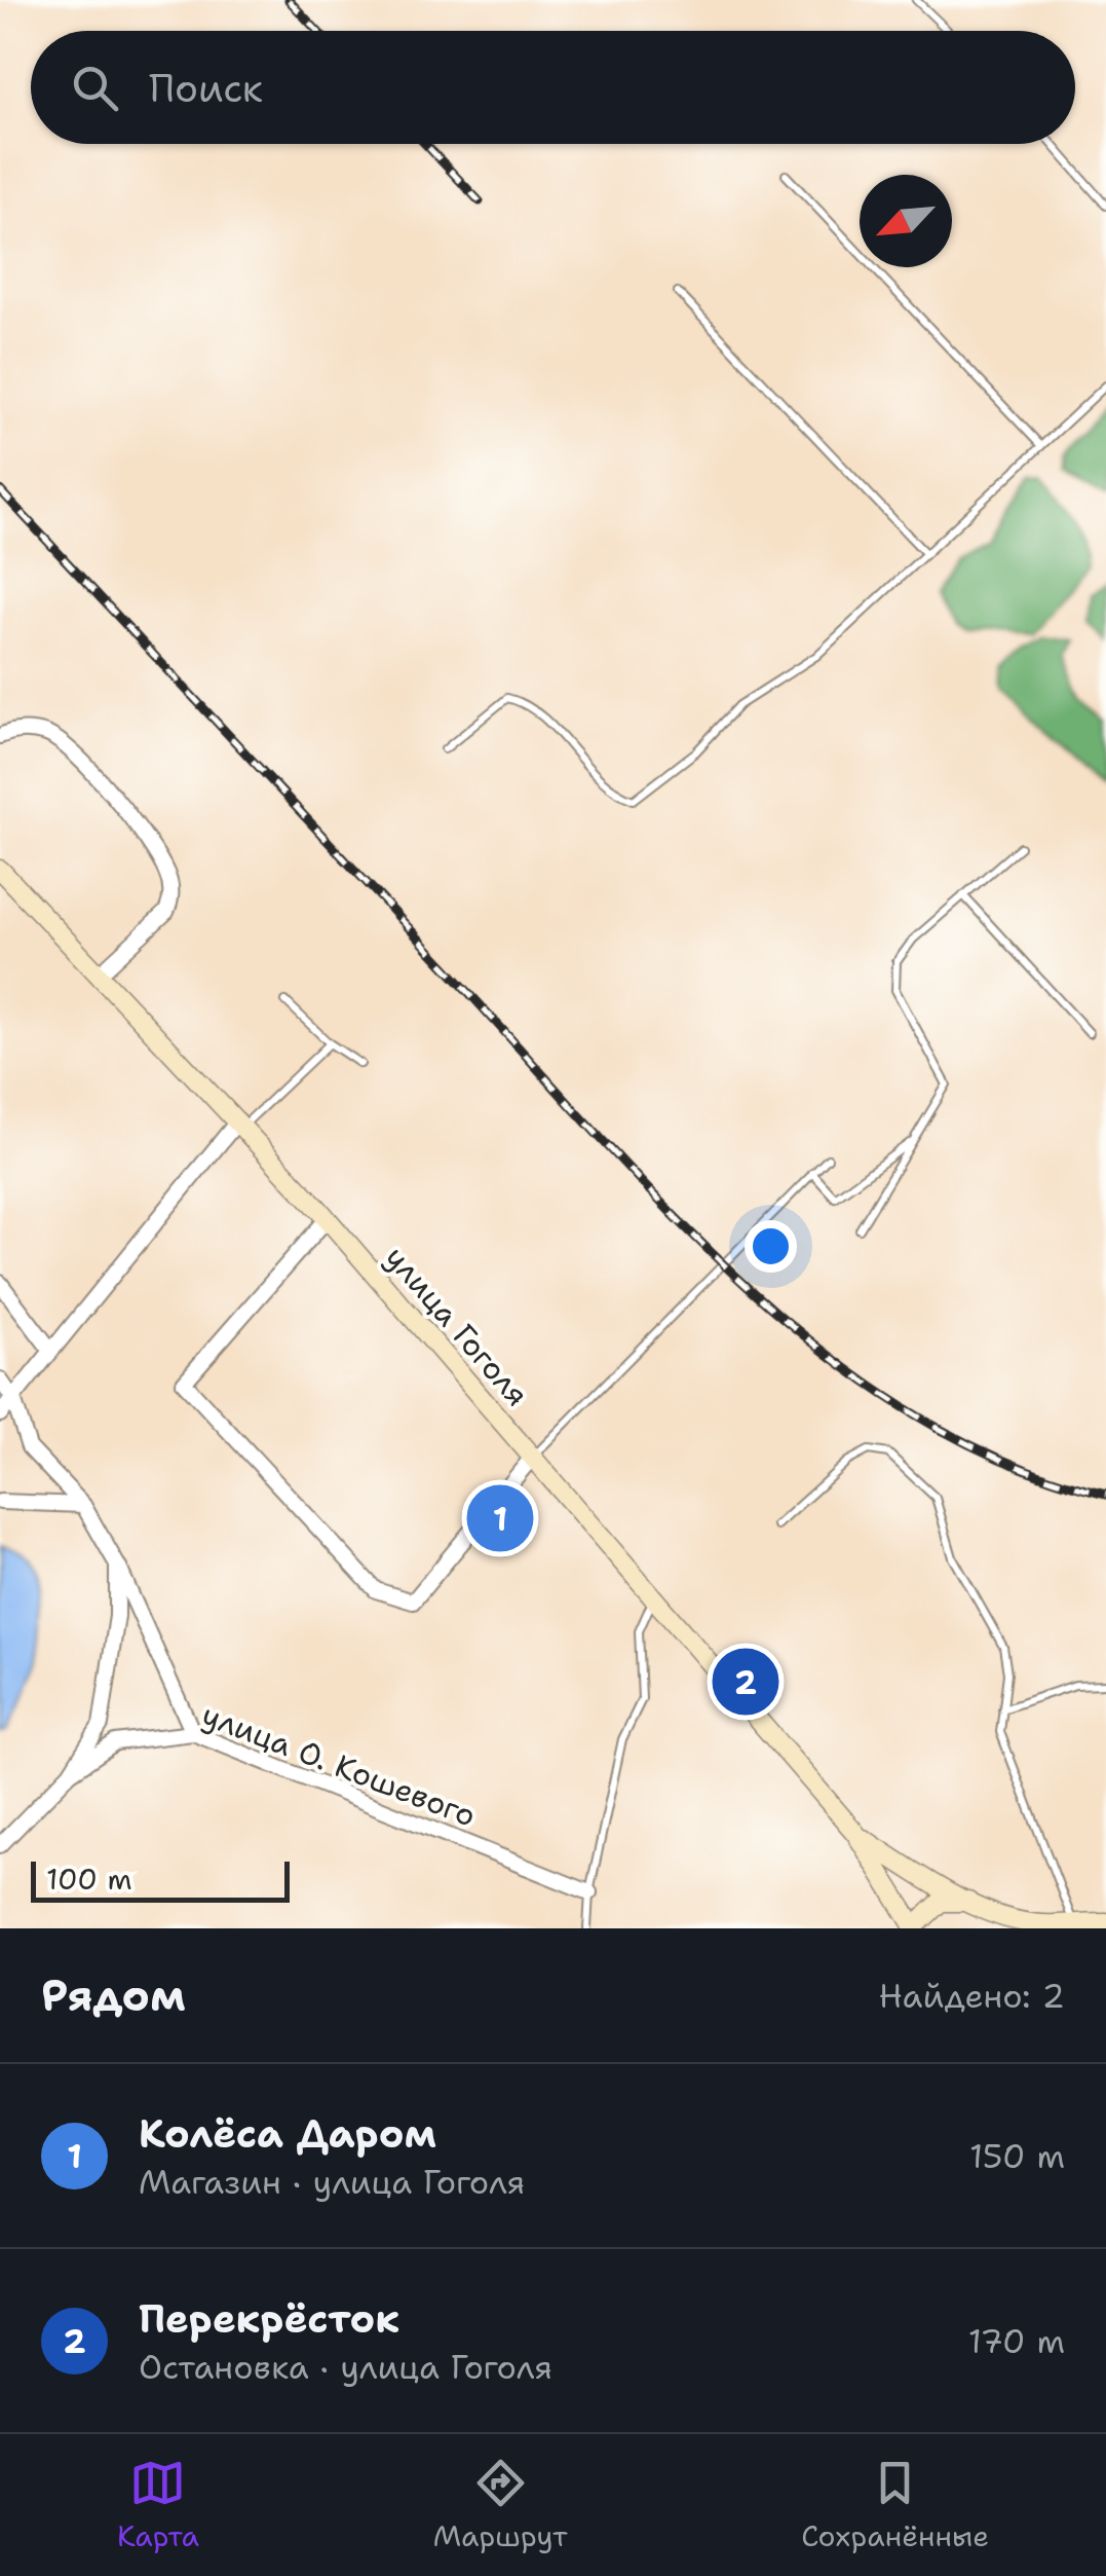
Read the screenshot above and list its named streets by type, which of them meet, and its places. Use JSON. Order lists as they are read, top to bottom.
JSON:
{
  "streets": {
    "main road": ["улица Гоголя"],
    "street": ["улица О. Кошевого"]
  },
  "scale_bar": "100 m",
  "north": "bottom left",
  "page": {
    "search": "Поиск",
    "pins": ["1", "2"],
    "scale": "100 m",
    "heading": ["Рядом", "Найдено: 2"],
    "list": [
      {
        "mark": "1",
        "name": "Колёса Даром",
        "note": "Магазин · улица Гоголя",
        "value": "150 m"
      },
      {
        "mark": "2",
        "name": "Перекрёсток",
        "note": "Остановка · улица Гоголя",
        "value": "170 m"
      }
    ],
    "nav": ["Карта", "Маршрут", "Сохранённые"]
  }
}
